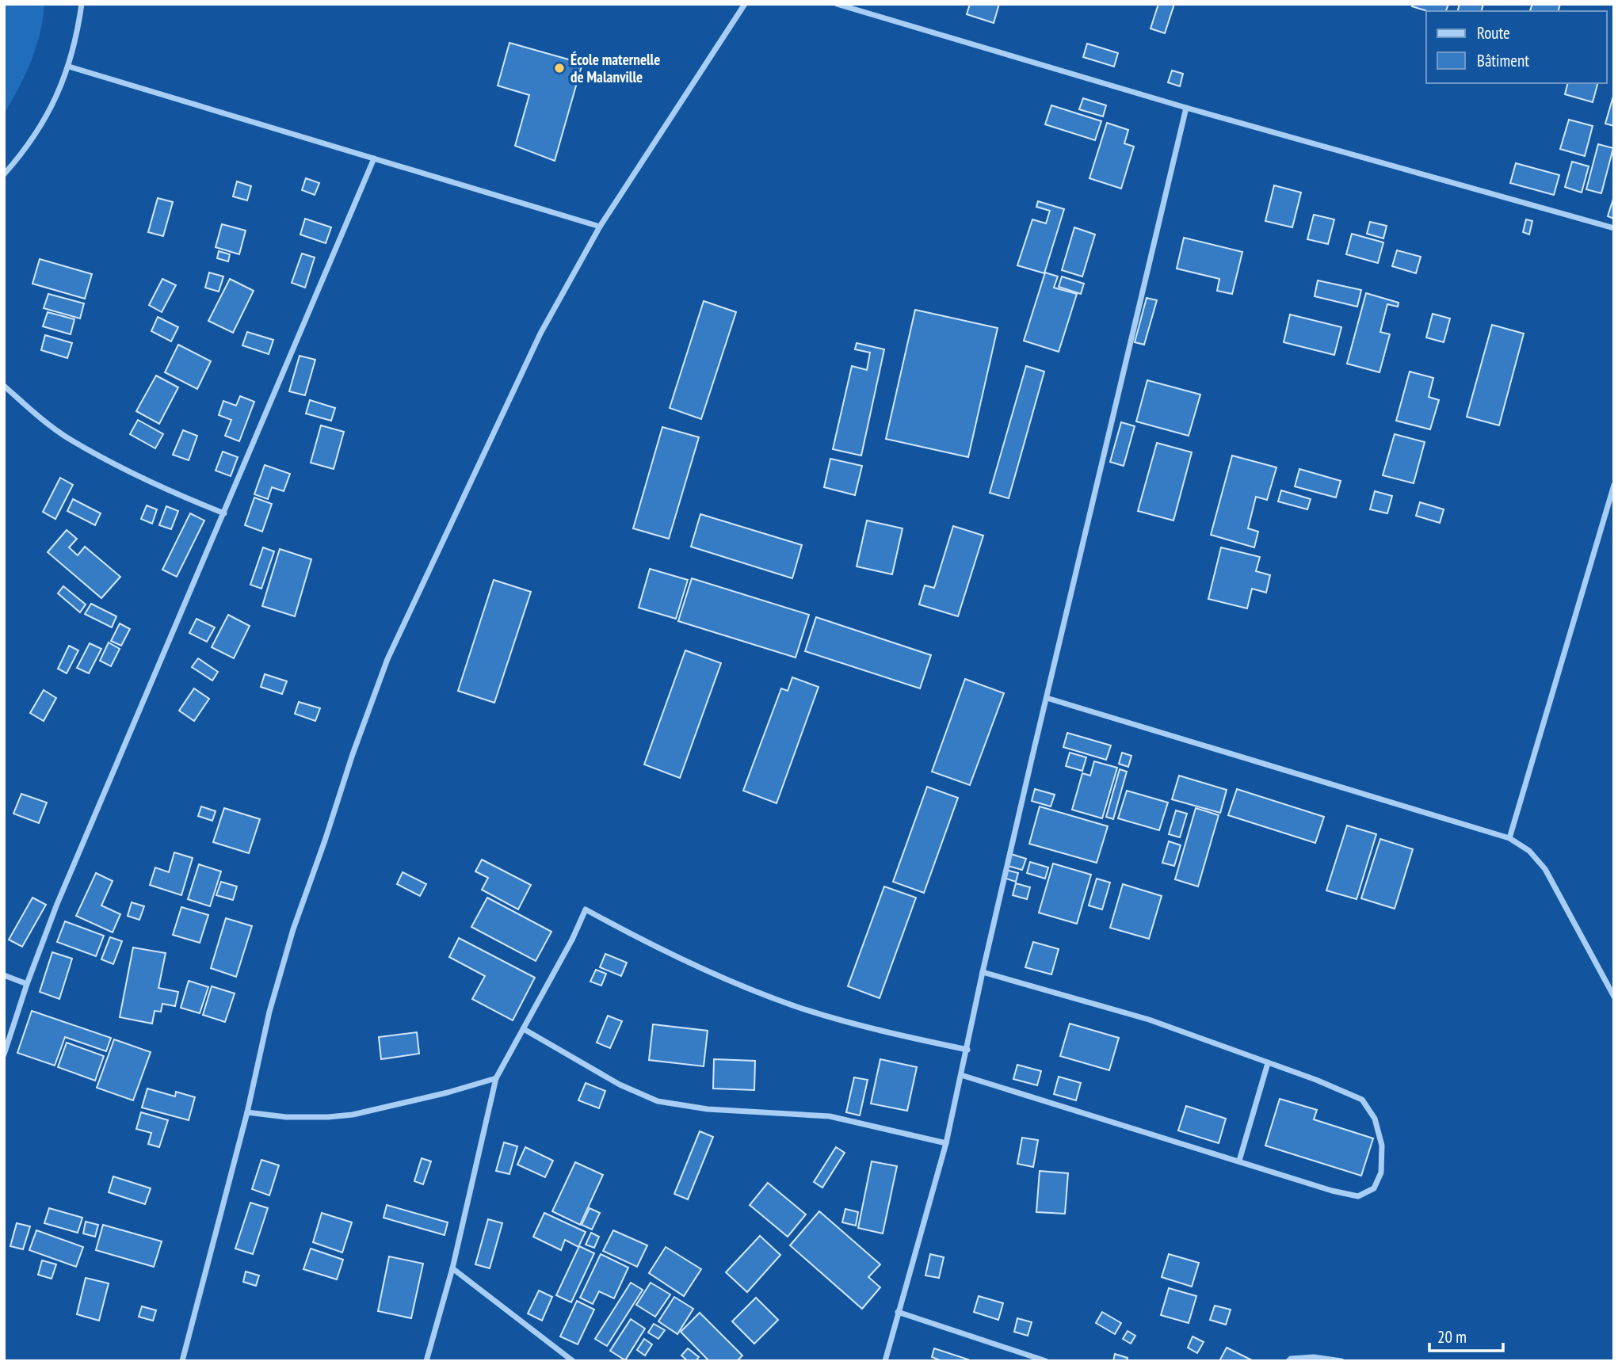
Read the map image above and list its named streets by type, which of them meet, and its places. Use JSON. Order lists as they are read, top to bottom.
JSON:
{
  "places": ["École maternelle de Malanville"],
  "legend": ["Route", "Bâtiment"],
  "scale_bar": "20 m"
}
